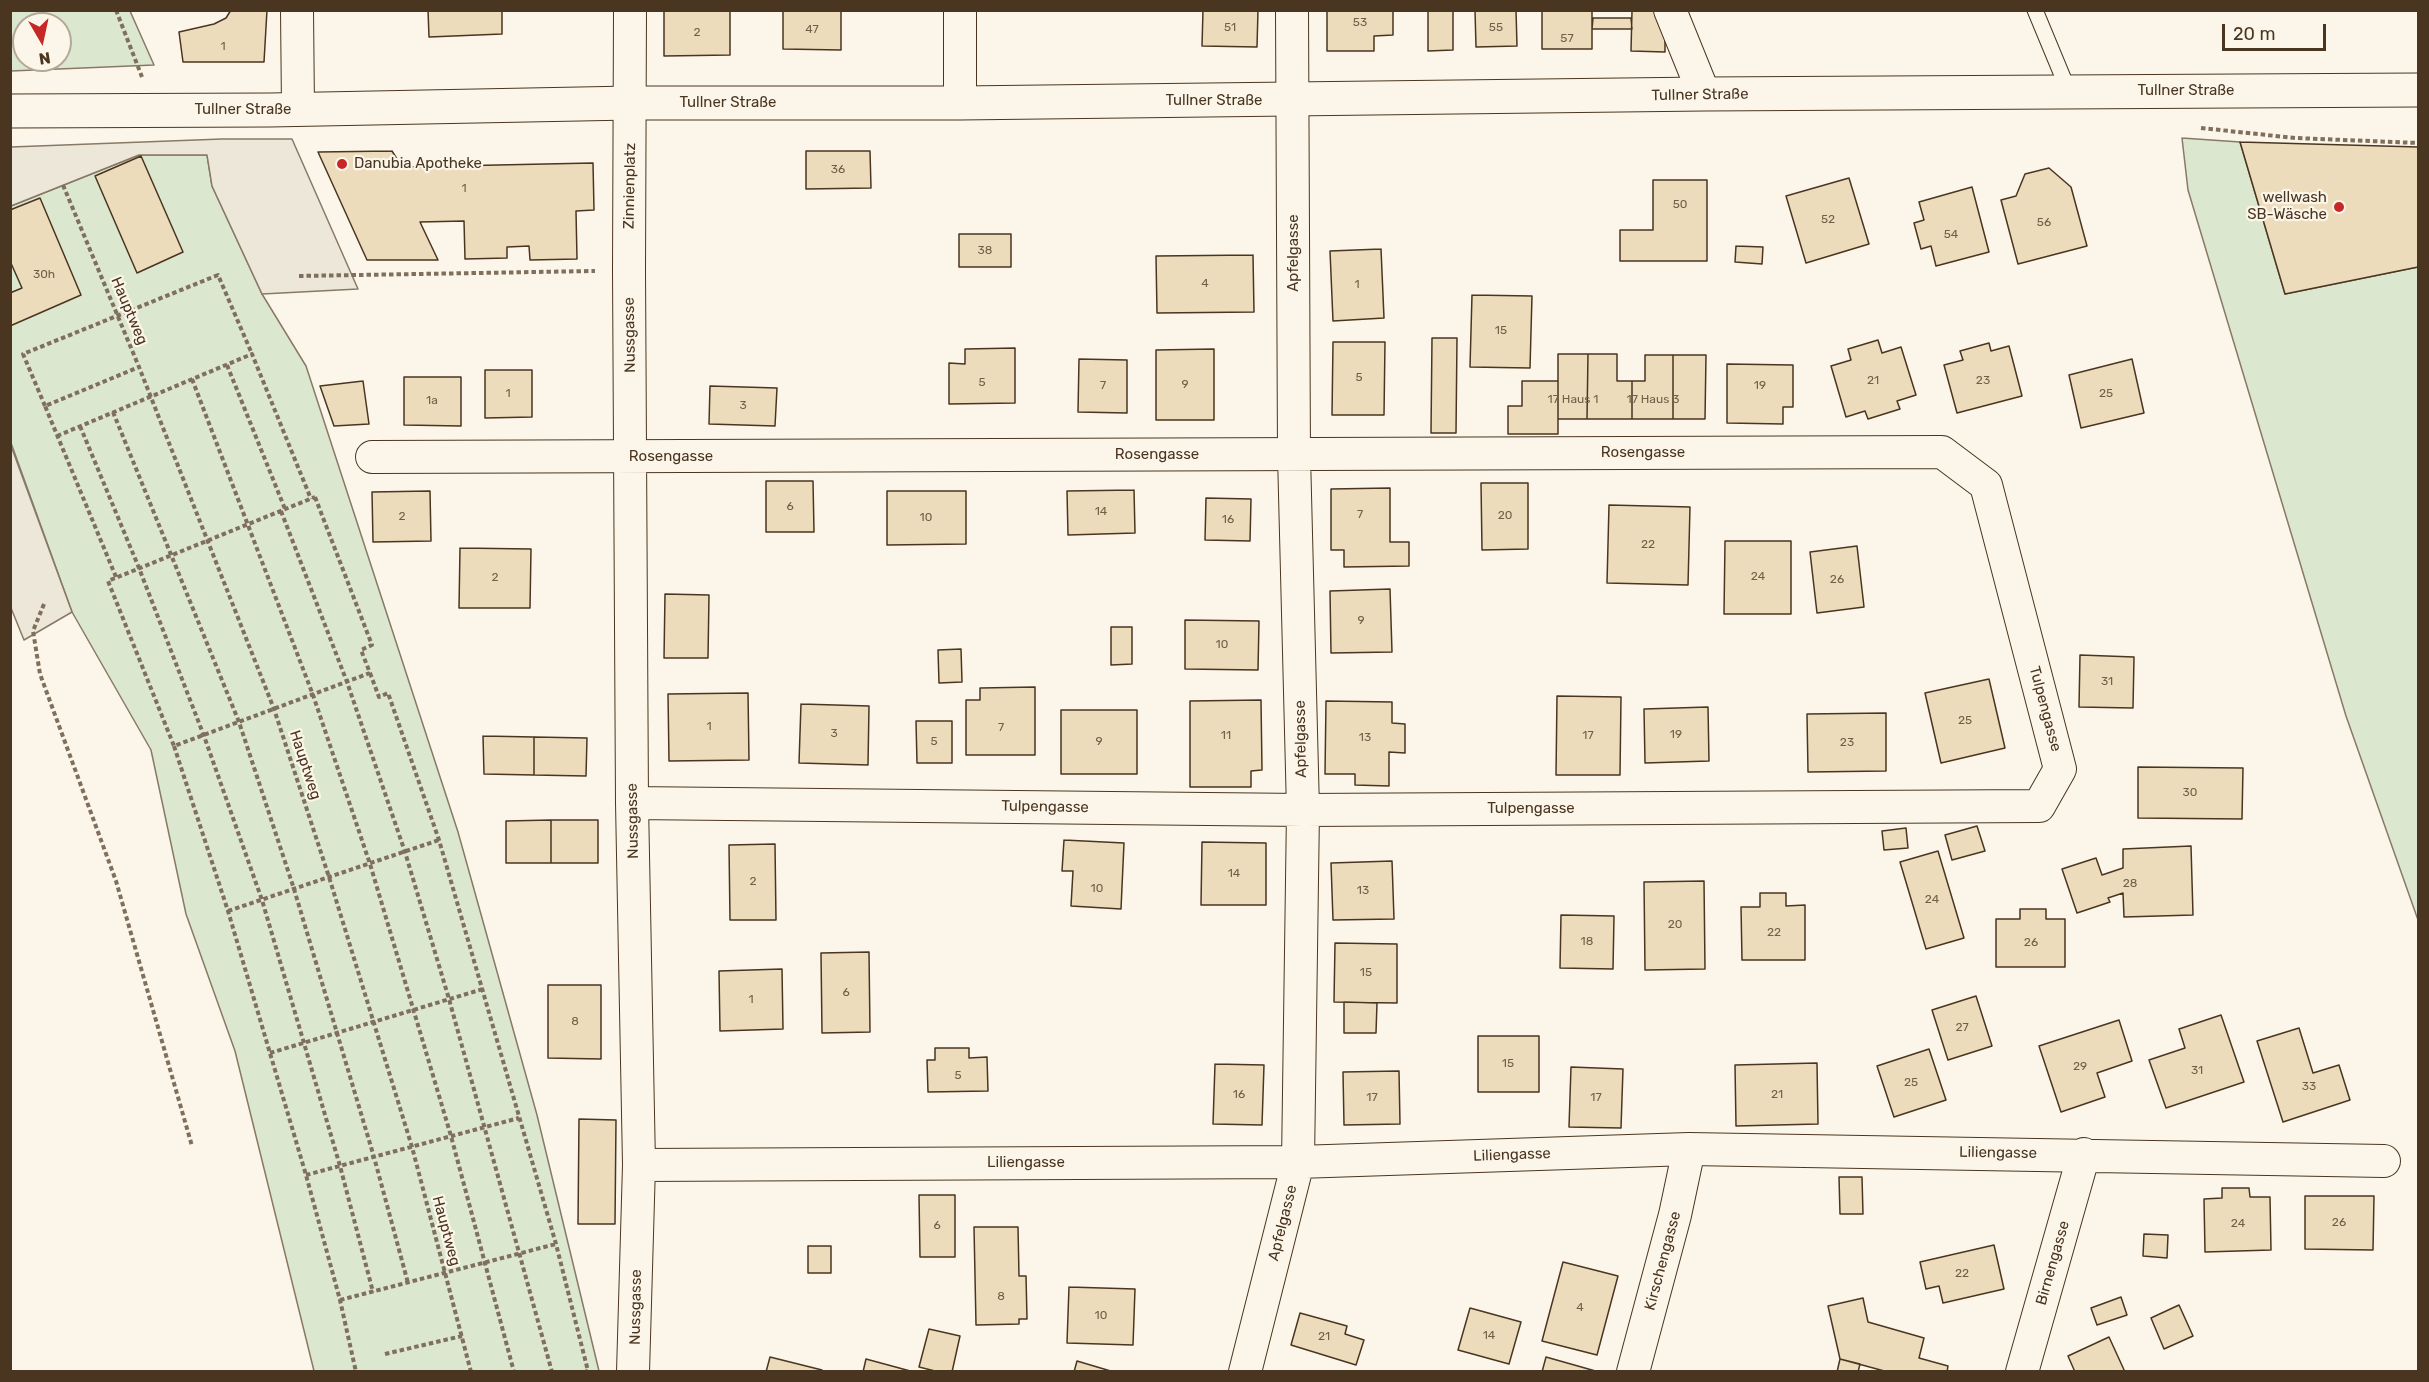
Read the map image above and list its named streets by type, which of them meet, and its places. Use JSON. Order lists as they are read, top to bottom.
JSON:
{
  "streets": {
    "main road": ["Tullner Straße"],
    "street": [
      "Zinnienplatz",
      "Apfelgasse",
      "Nussgasse",
      "Rosengasse",
      "Tulpengasse",
      "Liliengasse",
      "Kirschengasse",
      "Birnengasse"
    ],
    "path": ["Hauptweg"]
  },
  "crossings": [
    ["Tullner Straße", "Zinnienplatz"],
    ["Tullner Straße", "Apfelgasse"],
    ["Zinnienplatz", "Nussgasse"],
    ["Apfelgasse", "Rosengasse"],
    ["Apfelgasse", "Tulpengasse"],
    ["Apfelgasse", "Liliengasse"],
    ["Nussgasse", "Rosengasse"],
    ["Nussgasse", "Tulpengasse"],
    ["Nussgasse", "Liliengasse"],
    ["Rosengasse", "Tulpengasse"],
    ["Liliengasse", "Kirschengasse"],
    ["Liliengasse", "Birnengasse"]
  ],
  "places": ["Danubia Apotheke", "wellwash SB-Wäsche"],
  "house_numbers": [
    "53",
    "51",
    "55",
    "47",
    "2",
    "57",
    "1",
    "36",
    "1",
    "50",
    "52",
    "56",
    "54",
    "38",
    "30h",
    "4",
    "1",
    "15",
    "5",
    "21",
    "23",
    "5",
    "9",
    "7",
    "19",
    "1",
    "25",
    "17 Haus 1",
    "17 Haus 3",
    "1a",
    "3",
    "6",
    "14",
    "7",
    "20",
    "2",
    "10",
    "16",
    "22",
    "24",
    "2",
    "26",
    "9",
    "10",
    "31",
    "25",
    "1",
    "7",
    "3",
    "19",
    "11",
    "17",
    "13",
    "5",
    "9",
    "23",
    "30",
    "14",
    "2",
    "28",
    "10",
    "13",
    "24",
    "20",
    "22",
    "18",
    "26",
    "15",
    "6",
    "1",
    "8",
    "27",
    "15",
    "29",
    "31",
    "5",
    "25",
    "33",
    "16",
    "21",
    "17",
    "17",
    "26",
    "24",
    "6",
    "22",
    "8",
    "4",
    "10",
    "14",
    "21"
  ],
  "scale_bar": "20 m",
  "north": "bottom"
}
